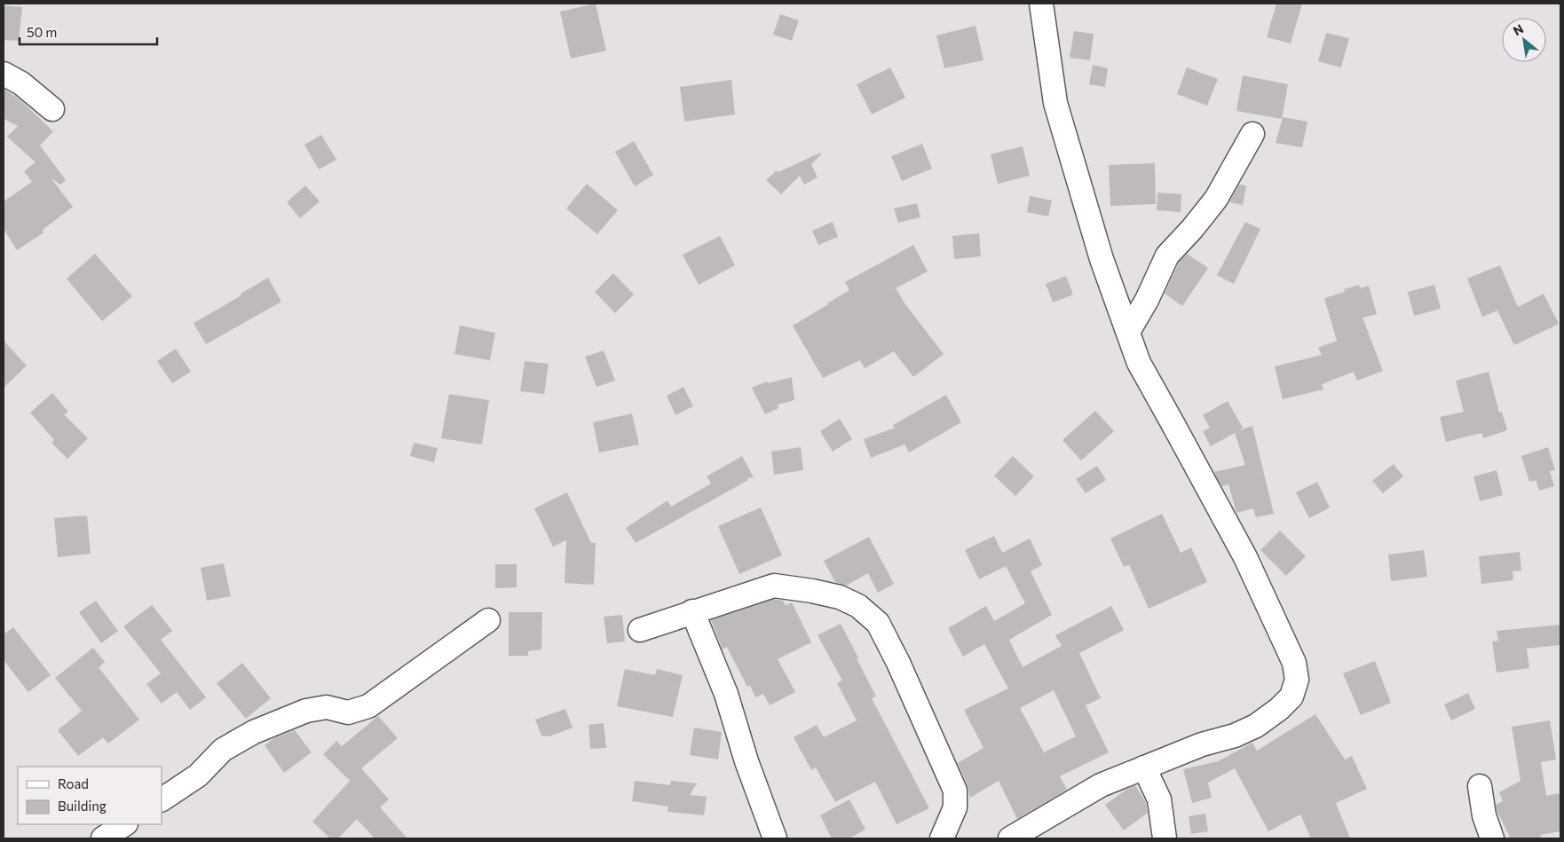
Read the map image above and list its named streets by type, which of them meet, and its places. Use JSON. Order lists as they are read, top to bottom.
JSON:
{
  "legend": ["Road", "Building"],
  "scale_bar": "50 m",
  "north": "top left"
}
